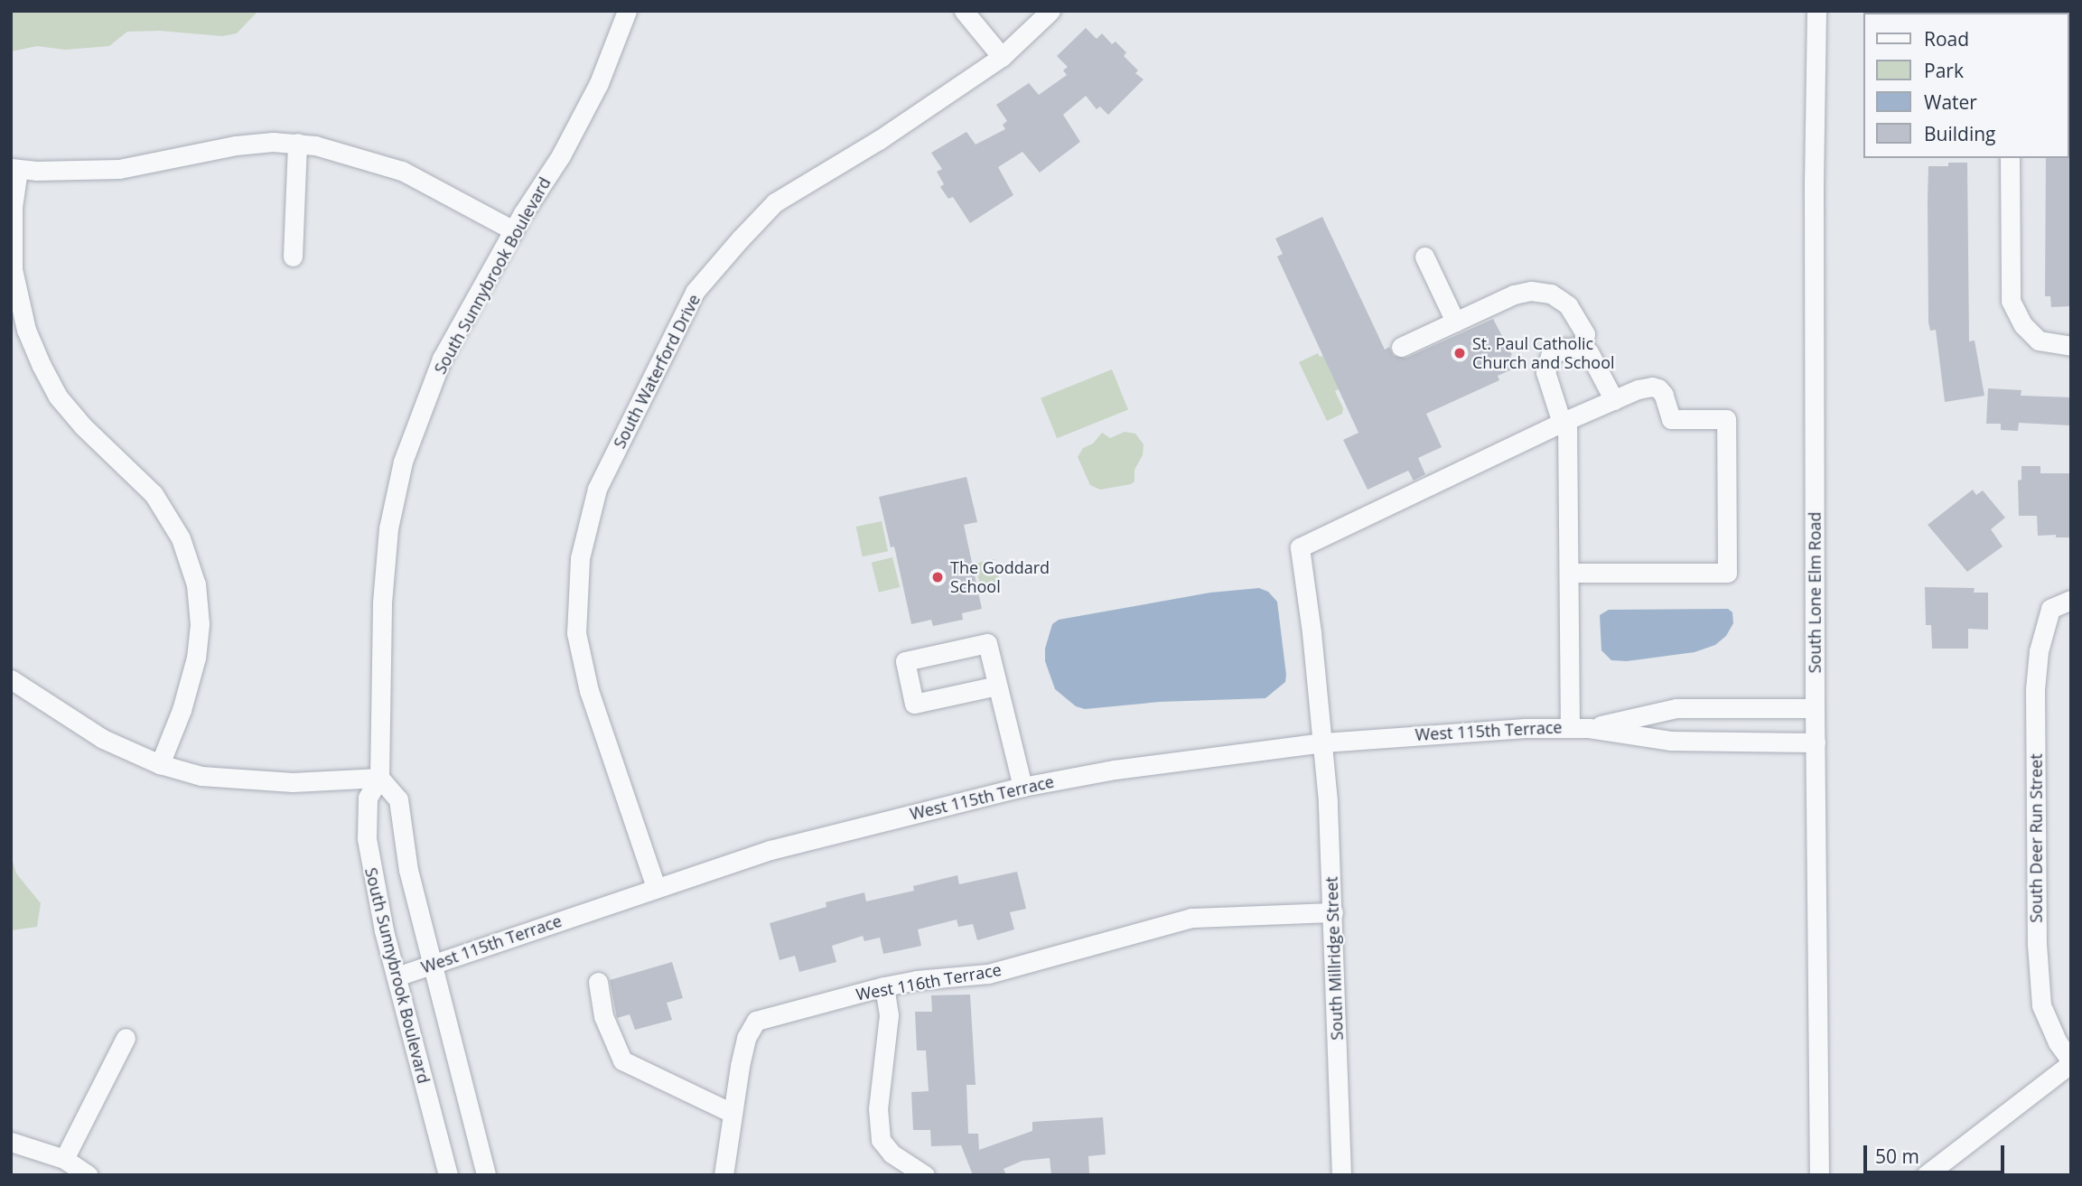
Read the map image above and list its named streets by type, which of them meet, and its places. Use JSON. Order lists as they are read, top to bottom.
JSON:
{
  "streets": {
    "street": [
      "South Sunnybrook Boulevard",
      "South Waterford Drive",
      "South Lone Elm Road",
      "West 115th Terrace",
      "South Deer Run Street",
      "South Millridge Street",
      "West 116th Terrace"
    ]
  },
  "crossings": [
    ["South Sunnybrook Boulevard", "West 115th Terrace"],
    ["South Waterford Drive", "West 115th Terrace"],
    ["South Lone Elm Road", "West 115th Terrace"],
    ["West 115th Terrace", "South Millridge Street"],
    ["South Millridge Street", "West 116th Terrace"]
  ],
  "places": ["St. Paul Catholic Church and School", "The Goddard School"],
  "legend": [
    "Road",
    "Park",
    "Water",
    "Building"
  ],
  "scale_bar": "50 m"
}
